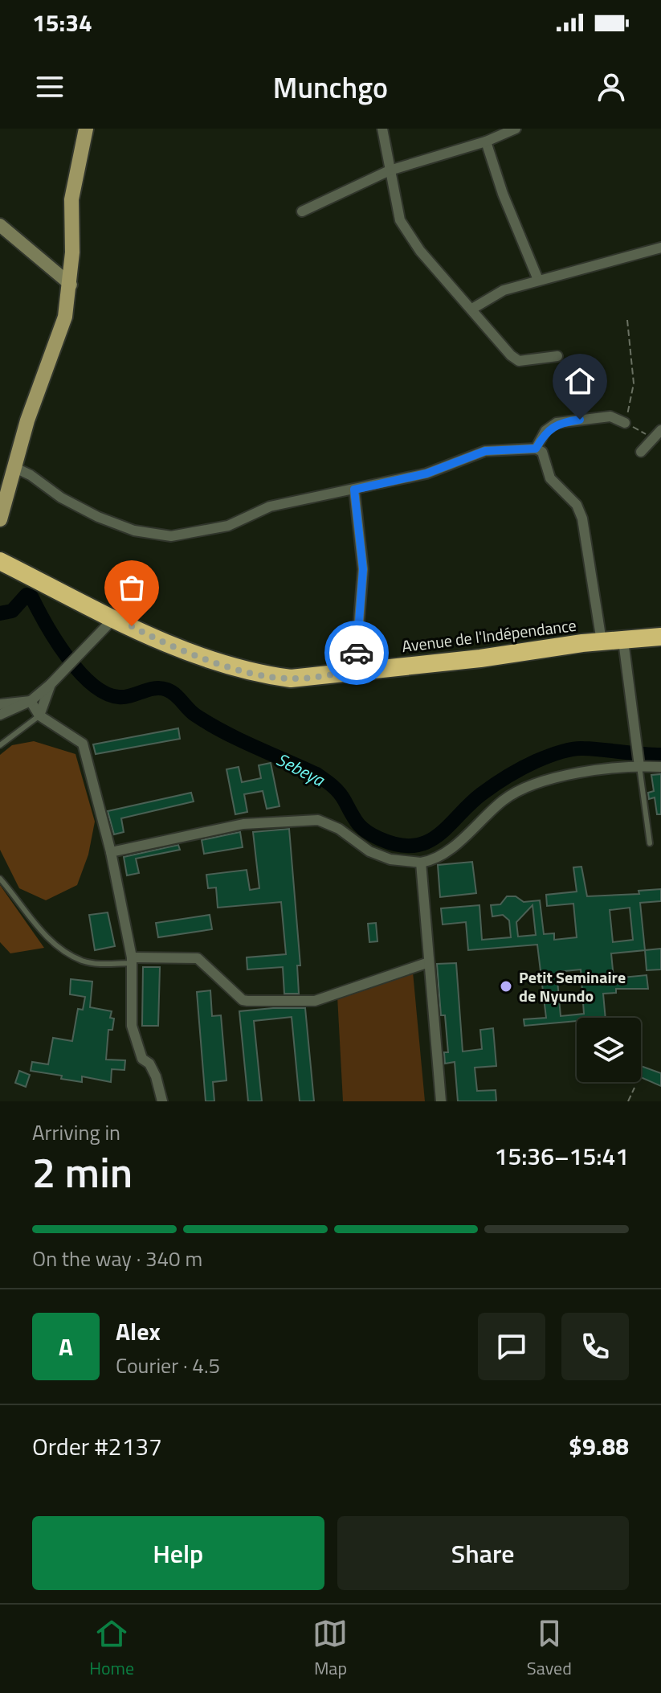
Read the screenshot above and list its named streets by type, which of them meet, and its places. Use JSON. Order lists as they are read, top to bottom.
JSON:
{
  "streets": {
    "highway": ["Avenue de l'Indépendance"]
  },
  "water": ["Sebeya"],
  "places": ["Petit Seminaire de Nyundo"],
  "page": {
    "status": "15:34",
    "header": "Munchgo",
    "heading": ["2 min", "Arriving in", "15:36–15:41"],
    "panel": [
      "Alex",
      "Courier · 4.5",
      "Order #2137",
      "$9.88"
    ],
    "bar": "On the way · 340 m",
    "round": "A",
    "buttons": ["Help", "Share"],
    "tabs": ["Home", "Map", "Saved"]
  }
}
